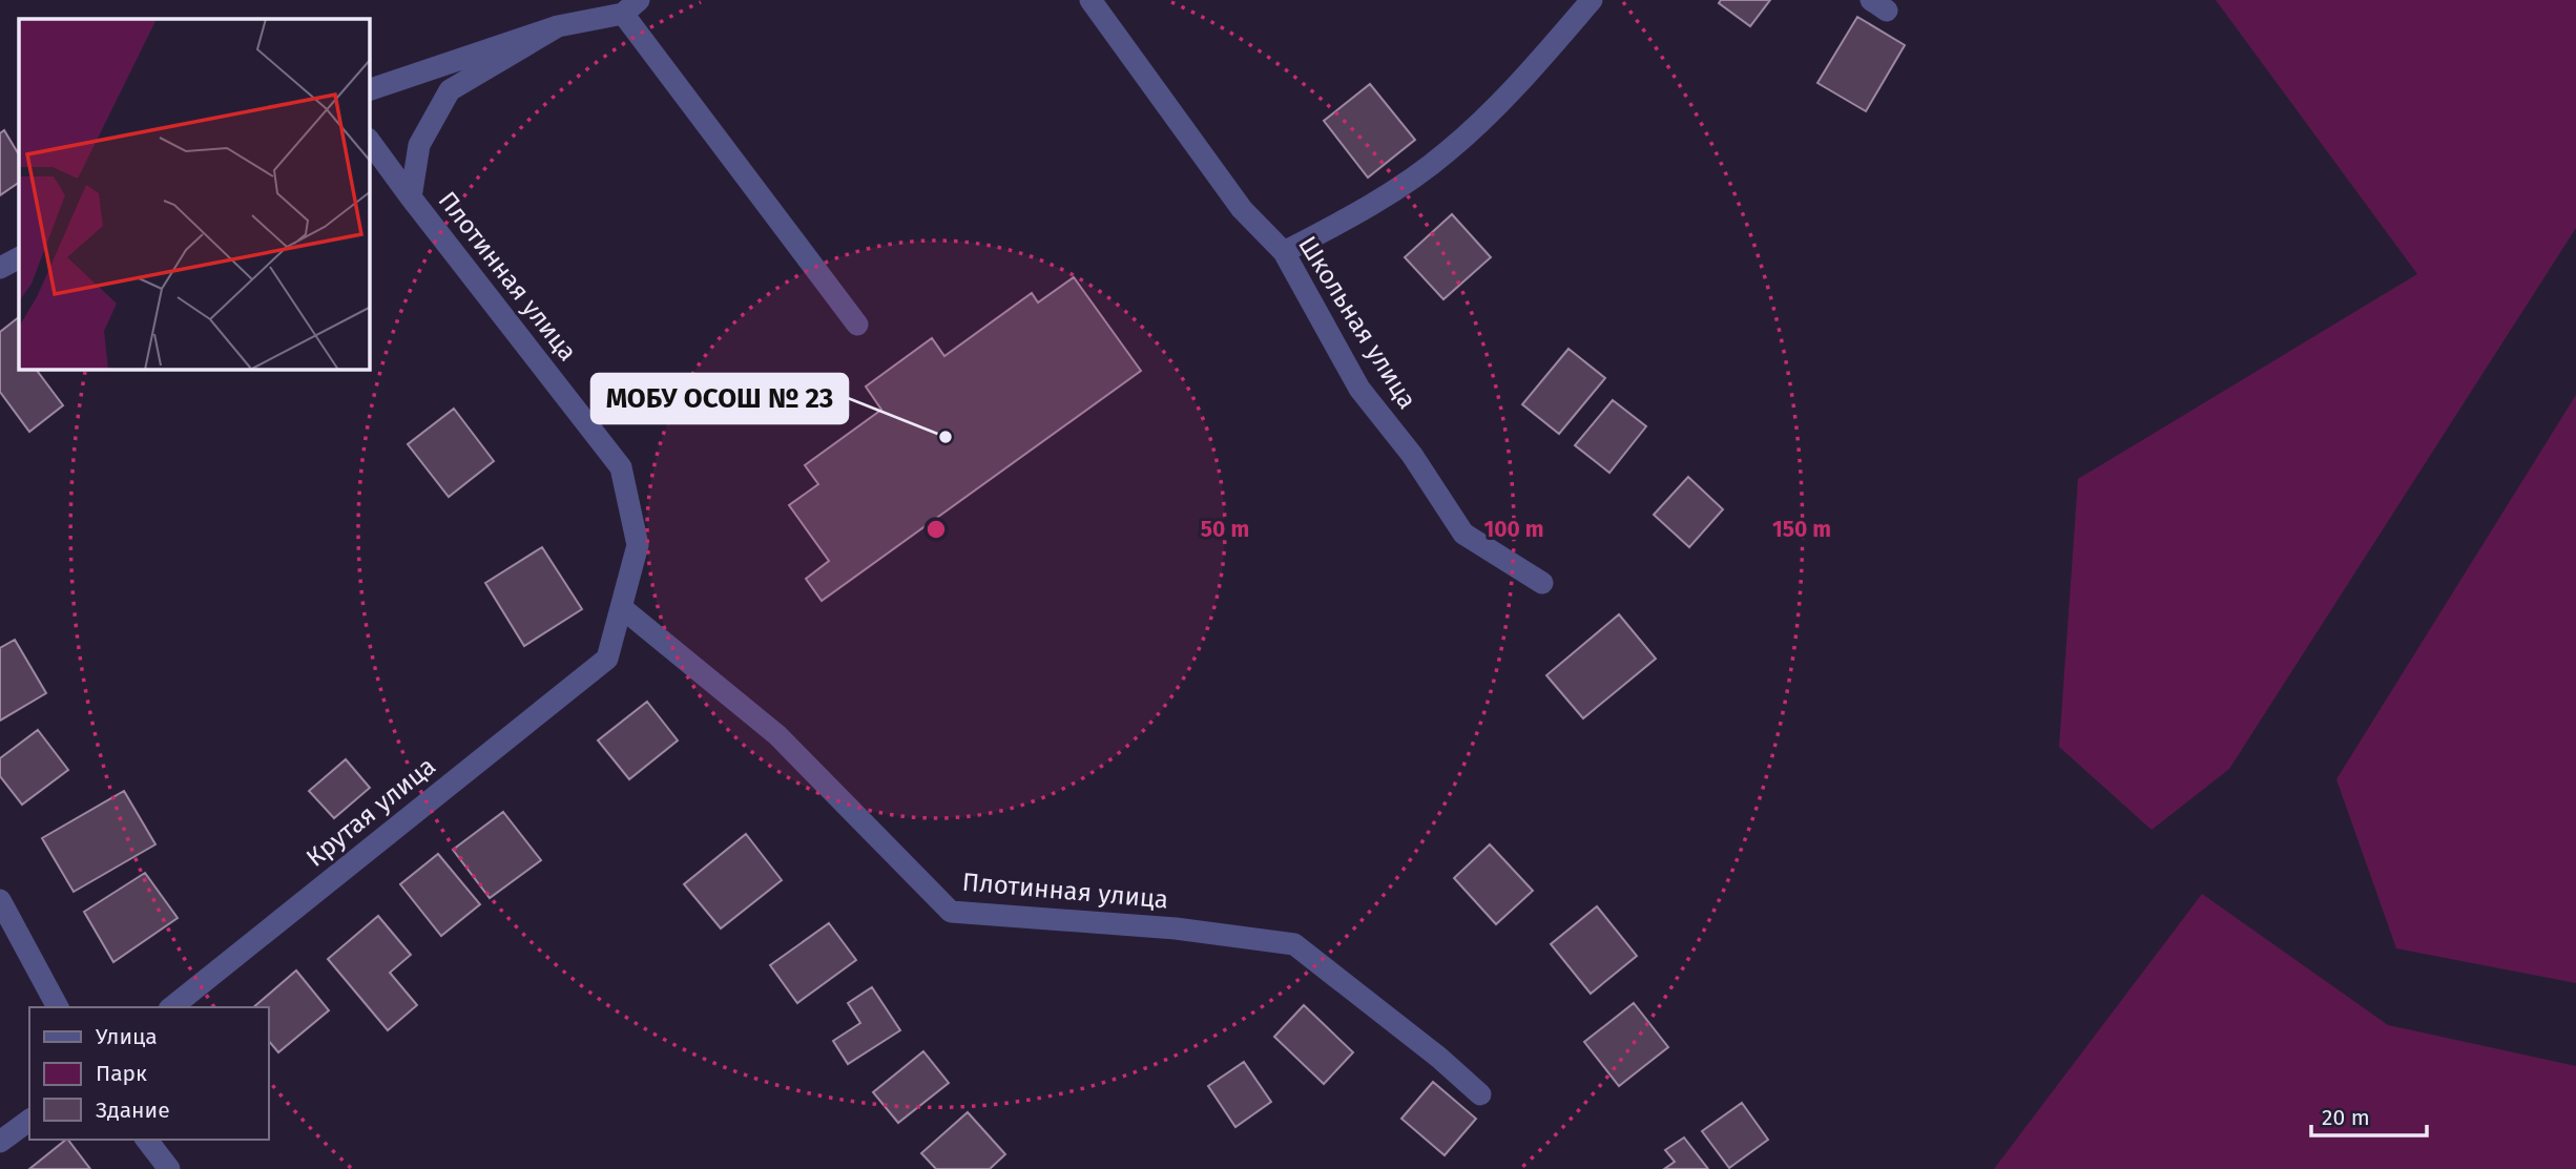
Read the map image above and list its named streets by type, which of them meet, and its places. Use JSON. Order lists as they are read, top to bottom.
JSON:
{
  "streets": {
    "street": ["Плотинная улица", "Школьная улица", "Крутая улица"]
  },
  "crossings": [
    ["Плотинная улица", "Крутая улица"]
  ],
  "places": ["МОБУ ОСОШ № 23"],
  "legend": ["Улица", "Парк", "Здание"],
  "scale_bar": "20 m",
  "rings": ["50 m", "100 m", "150 m"]
}
